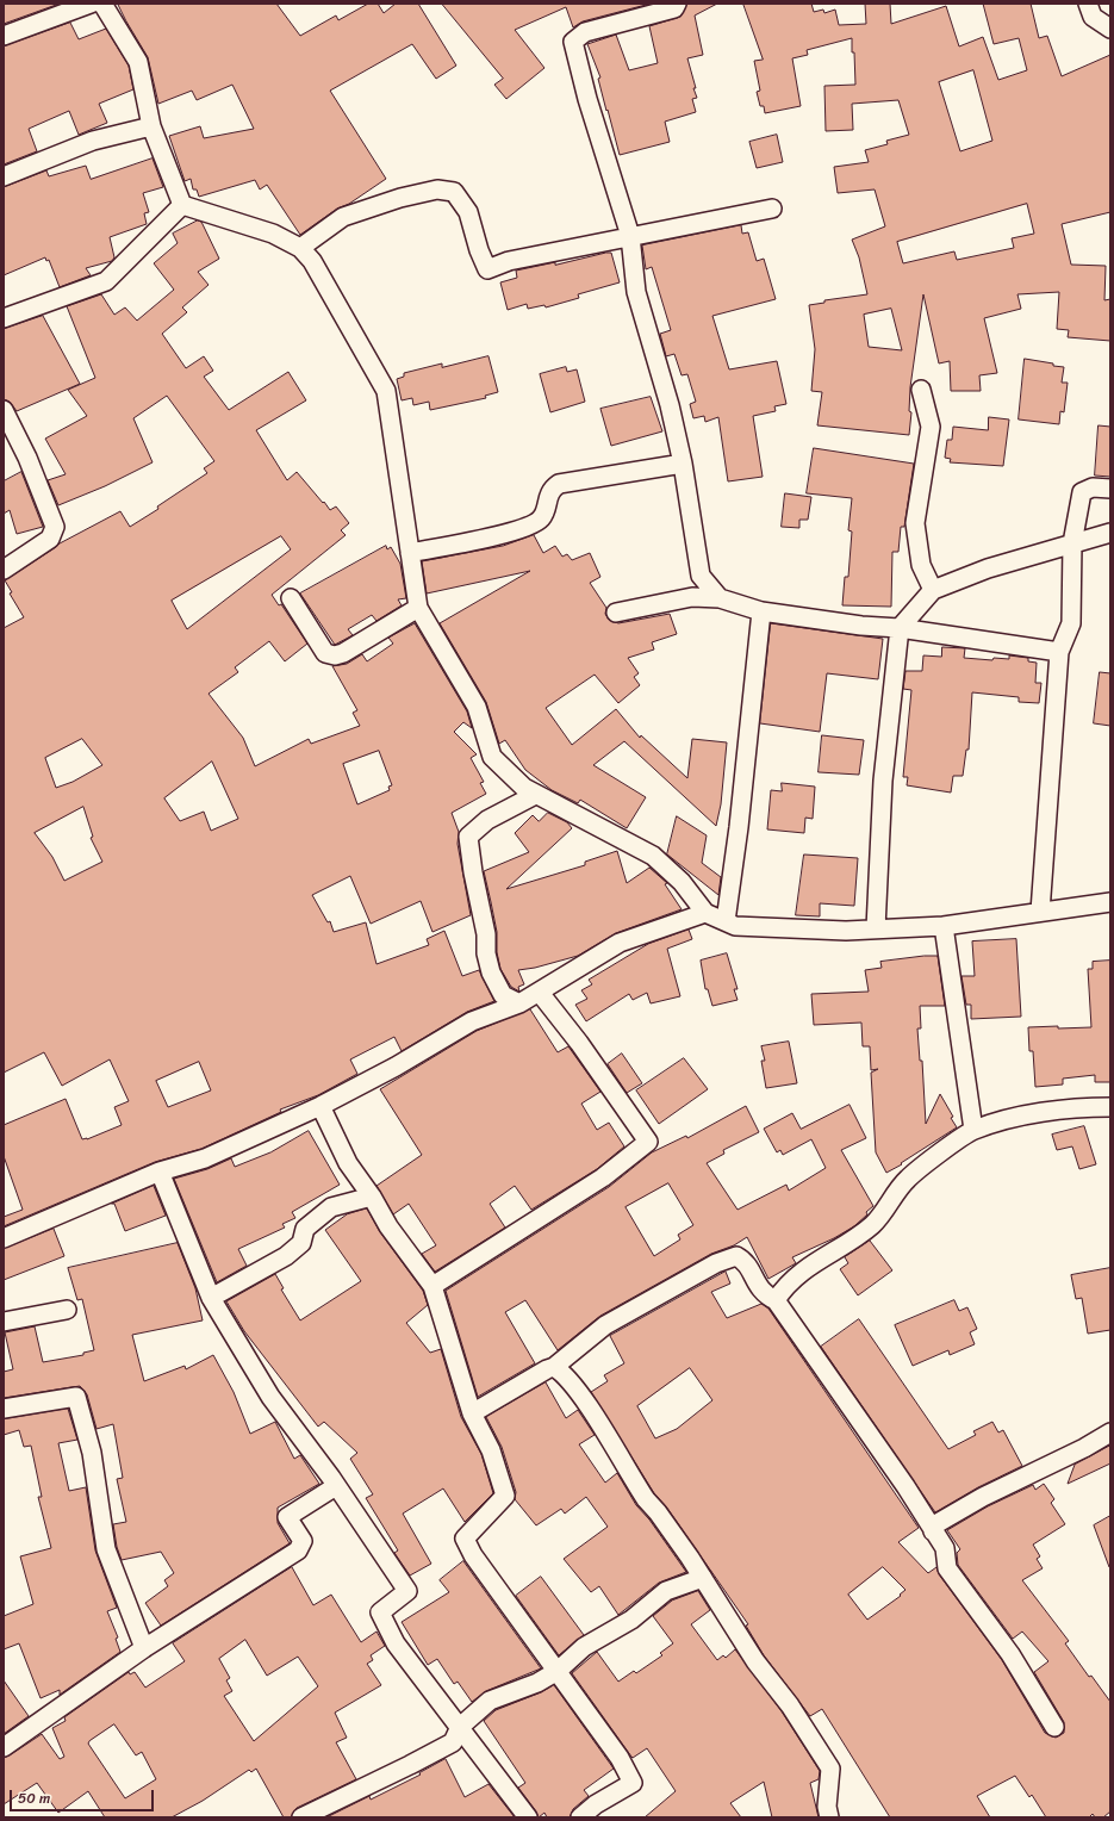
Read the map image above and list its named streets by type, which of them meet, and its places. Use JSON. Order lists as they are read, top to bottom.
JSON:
{
  "scale_bar": "50 m"
}
